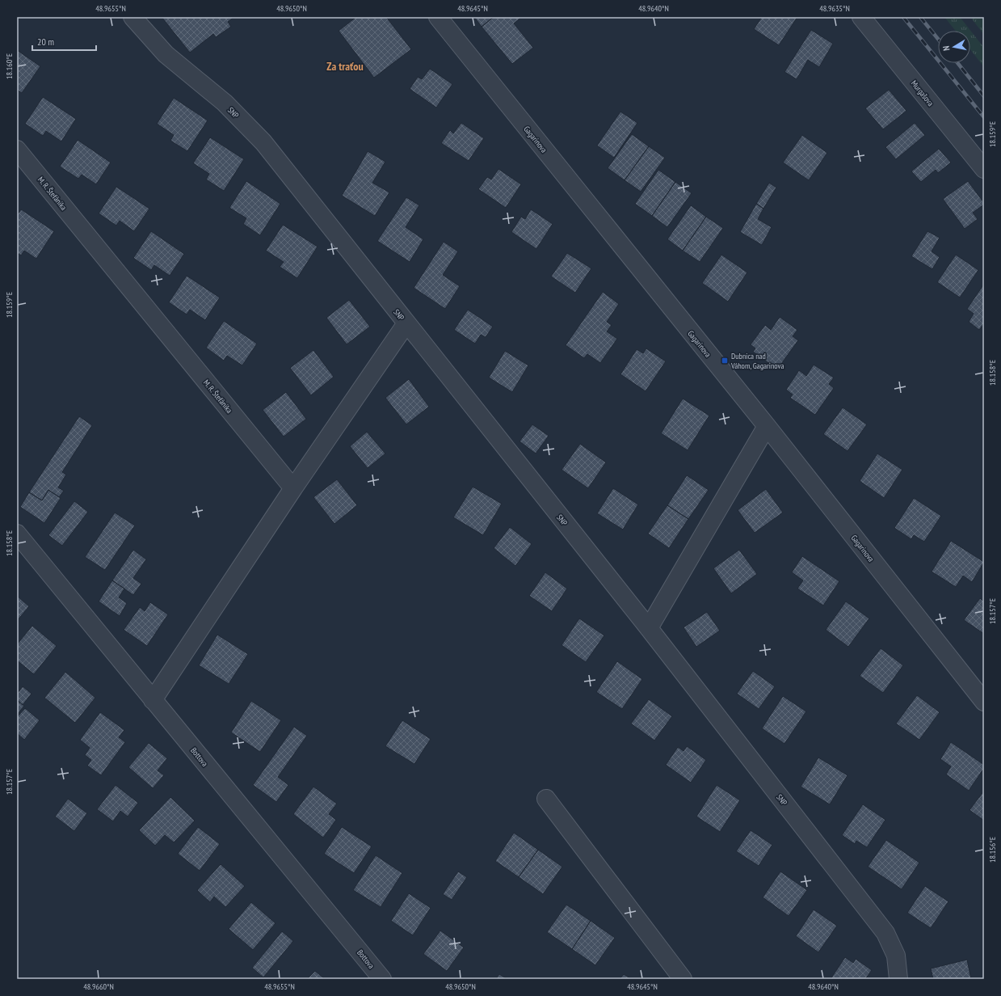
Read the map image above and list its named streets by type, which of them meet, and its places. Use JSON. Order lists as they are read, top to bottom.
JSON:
{
  "streets": {
    "street": [
      "Murgašova",
      "SNP",
      "Gagarinova",
      "M. R. Štefánika",
      "Bottova"
    ]
  },
  "districts": ["Za traťou"],
  "places": {
    "transit": ["Dubnica nad Váhom, Gagarinova"]
  },
  "scale_bar": "20 m",
  "north": "left",
  "coordinates": [
    "48.9655°N",
    "48.9650°N",
    "48.9645°N",
    "48.9640°N",
    "48.9635°N",
    "18.160°E",
    "18.159°E",
    "18.158°E",
    "18.157°E",
    "18.156°E",
    "48.9660°N"
  ]
}
